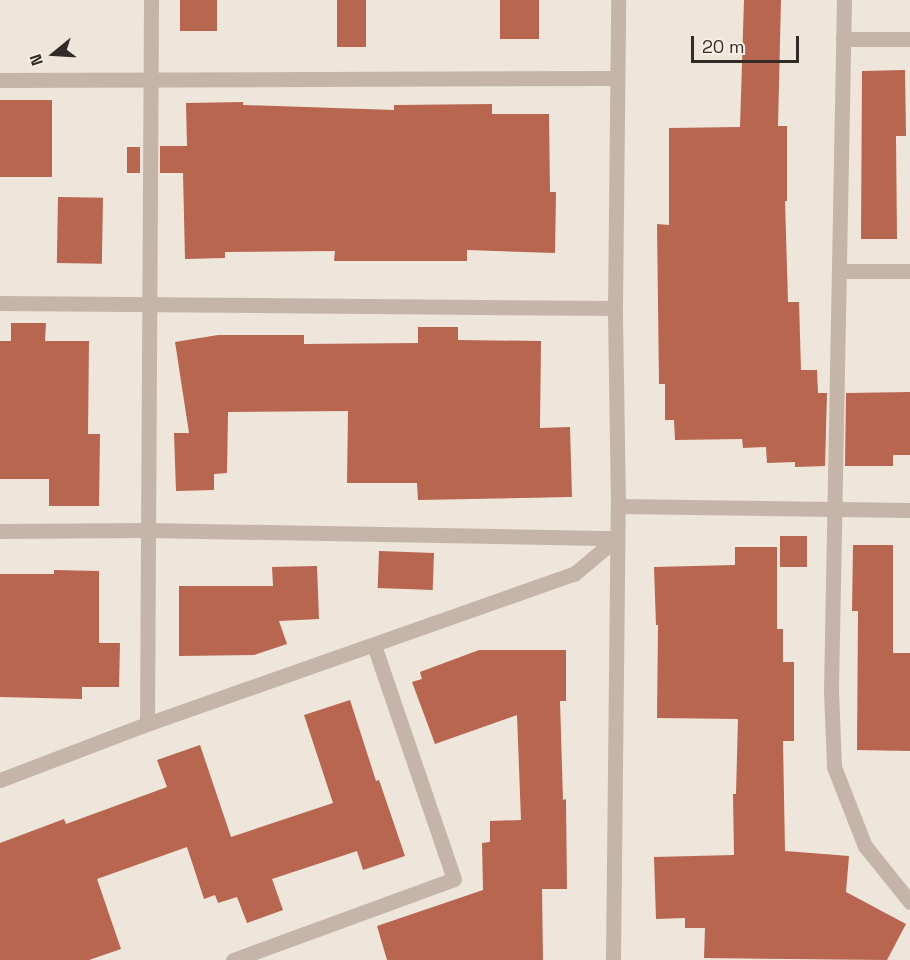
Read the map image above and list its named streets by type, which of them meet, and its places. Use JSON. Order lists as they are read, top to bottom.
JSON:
{
  "scale_bar": "20 m",
  "north": "left"
}
